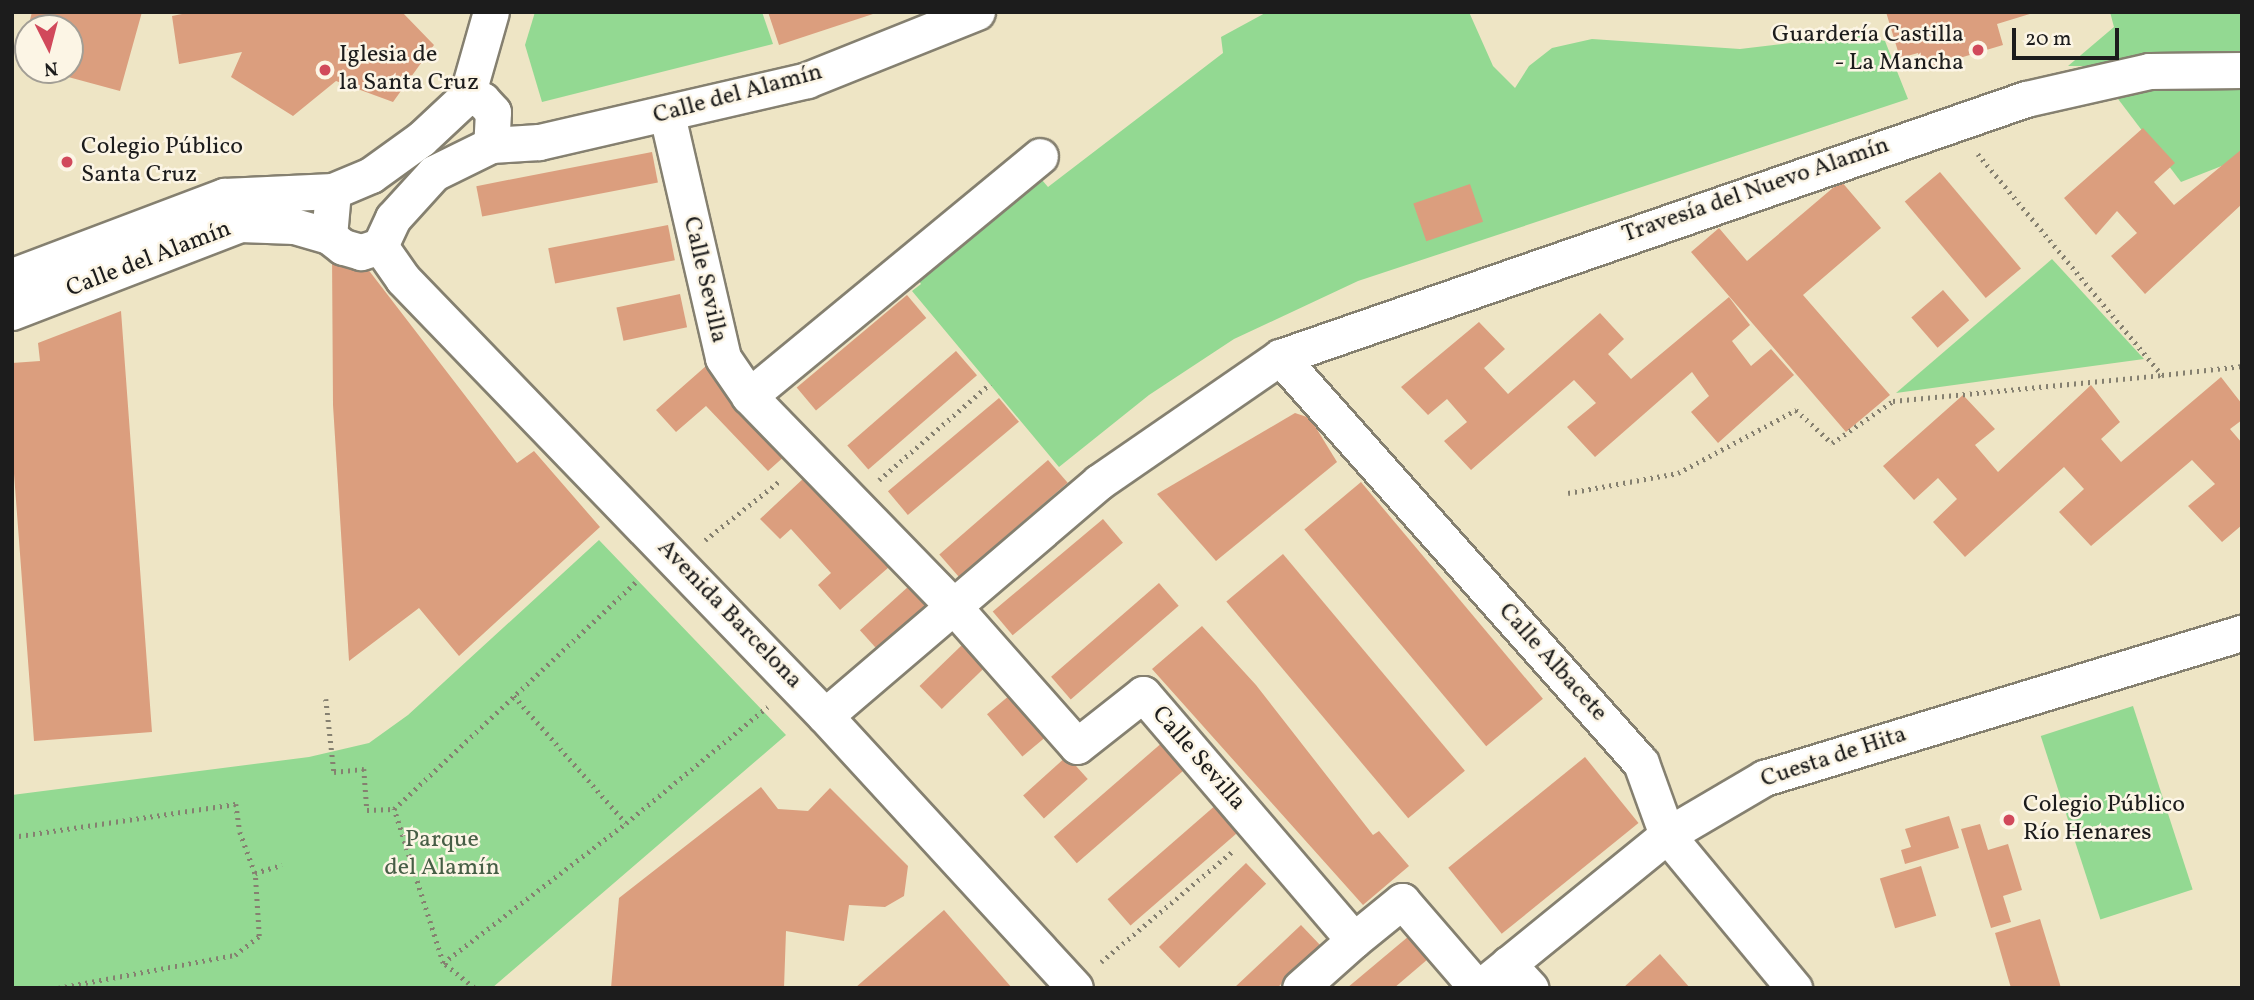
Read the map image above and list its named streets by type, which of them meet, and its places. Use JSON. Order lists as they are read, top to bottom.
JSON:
{
  "streets": {
    "street": [
      "Calle del Alamín",
      "Travesía del Nuevo Alamín",
      "Calle Sevilla",
      "Avenida Barcelona",
      "Calle Albacete",
      "Cuesta de Hita"
    ]
  },
  "crossings": [
    ["Calle del Alamín", "Calle Sevilla"],
    ["Calle del Alamín", "Avenida Barcelona"],
    ["Travesía del Nuevo Alamín", "Calle Albacete"],
    ["Calle Albacete", "Cuesta de Hita"]
  ],
  "parks": ["Parque del Alamín"],
  "places": [
    "Guardería Castilla - La Mancha",
    "Iglesia de la Santa Cruz",
    "Colegio Público Santa Cruz",
    "Colegio Público Río Henares"
  ],
  "scale_bar": "20 m",
  "north": "bottom"
}
